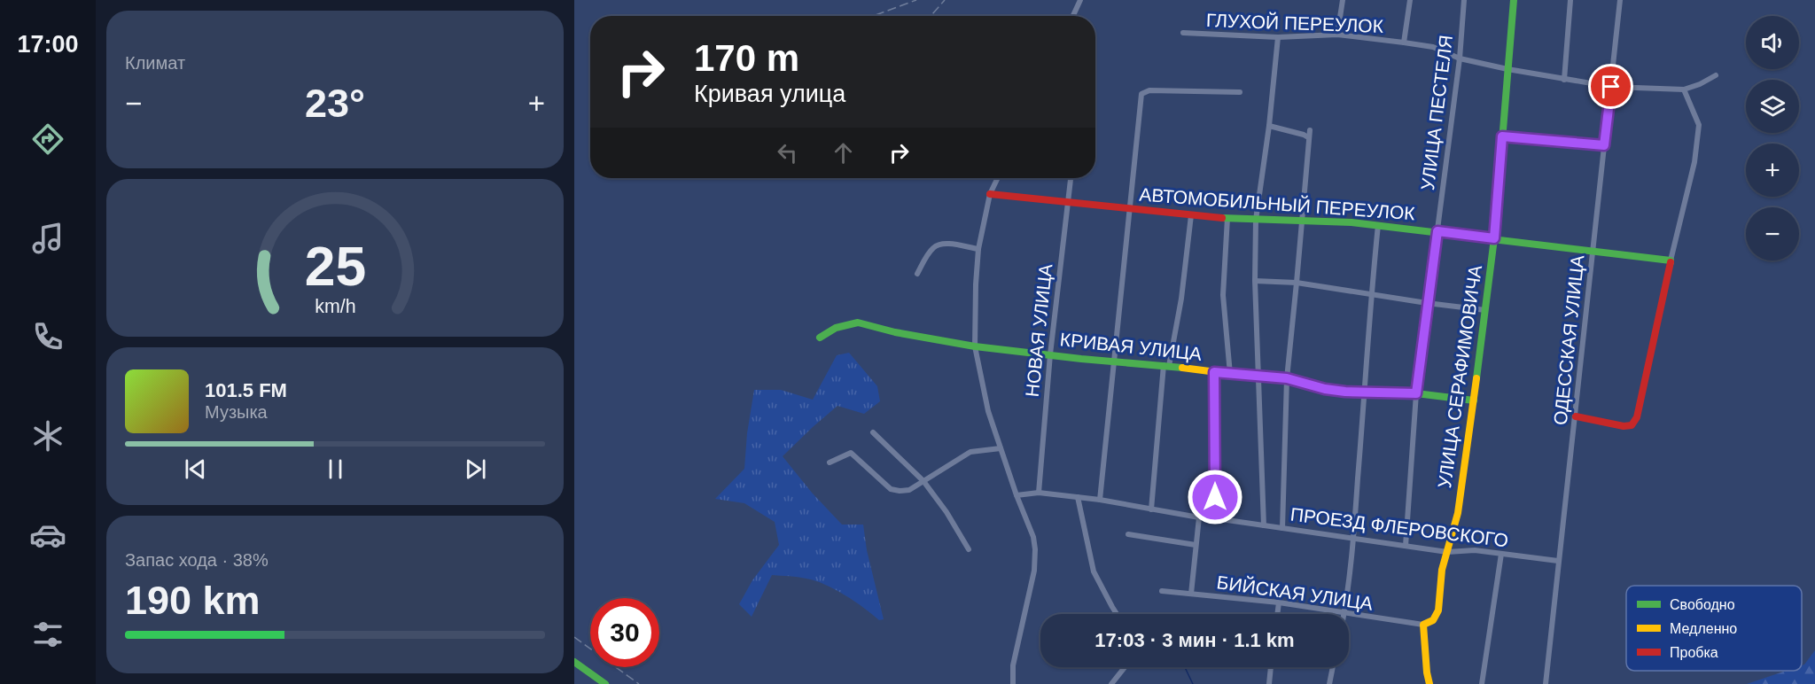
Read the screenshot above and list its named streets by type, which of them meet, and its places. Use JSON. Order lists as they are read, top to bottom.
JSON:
{
  "streets": {
    "street": [
      "ГЛУХОЙ ПЕРЕУЛОК",
      "УЛИЦА ПЕСТЕЛЯ",
      "АВТОМОБИЛЬНЫЙ ПЕРЕУЛОК",
      "НОВАЯ УЛИЦА",
      "ОДЕССКАЯ УЛИЦА",
      "КРИВАЯ УЛИЦА",
      "УЛИЦА СЕРАФИМОВИЧА",
      "ПРОЕЗД ФЛЕРОВСКОГО",
      "БИЙСКАЯ УЛИЦА"
    ]
  },
  "crossings": [
    ["ГЛУХОЙ ПЕРЕУЛОК", "УЛИЦА ПЕСТЕЛЯ"],
    ["ГЛУХОЙ ПЕРЕУЛОК", "ОДЕССКАЯ УЛИЦА"],
    ["ГЛУХОЙ ПЕРЕУЛОК", "УЛИЦА СЕРАФИМОВИЧА"],
    ["УЛИЦА ПЕСТЕЛЯ", "АВТОМОБИЛЬНЫЙ ПЕРЕУЛОК"],
    ["УЛИЦА ПЕСТЕЛЯ", "КРИВАЯ УЛИЦА"],
    ["УЛИЦА ПЕСТЕЛЯ", "ПРОЕЗД ФЛЕРОВСКОГО"],
    ["АВТОМОБИЛЬНЫЙ ПЕРЕУЛОК", "НОВАЯ УЛИЦА"],
    ["АВТОМОБИЛЬНЫЙ ПЕРЕУЛОК", "ОДЕССКАЯ УЛИЦА"],
    ["АВТОМОБИЛЬНЫЙ ПЕРЕУЛОК", "УЛИЦА СЕРАФИМОВИЧА"],
    ["НОВАЯ УЛИЦА", "КРИВАЯ УЛИЦА"],
    ["НОВАЯ УЛИЦА", "ПРОЕЗД ФЛЕРОВСКОГО"],
    ["ОДЕССКАЯ УЛИЦА", "ПРОЕЗД ФЛЕРОВСКОГО"],
    ["КРИВАЯ УЛИЦА", "УЛИЦА СЕРАФИМОВИЧА"],
    ["УЛИЦА СЕРАФИМОВИЧА", "ПРОЕЗД ФЛЕРОВСКОГО"],
    ["УЛИЦА СЕРАФИМОВИЧА", "БИЙСКАЯ УЛИЦА"]
  ],
  "legend": ["Свободно", "Медленно", "Пробка"],
  "page": {
    "tabs": "17:00",
    "tile": [
      "Климат",
      ["Запас хода · 38%", "190 km"]
    ],
    "map_buttons": ["+", "−"],
    "turn": ["170 m", "Кривая улица"],
    "heat": ["−", "23°", "+"],
    "song": ["101.5 FM", "Музыка"],
    "limit": "30",
    "trip": "17:03 · 3 мин · 1.1 km",
    "gauge": ["25", "km/h"]
  }
}
